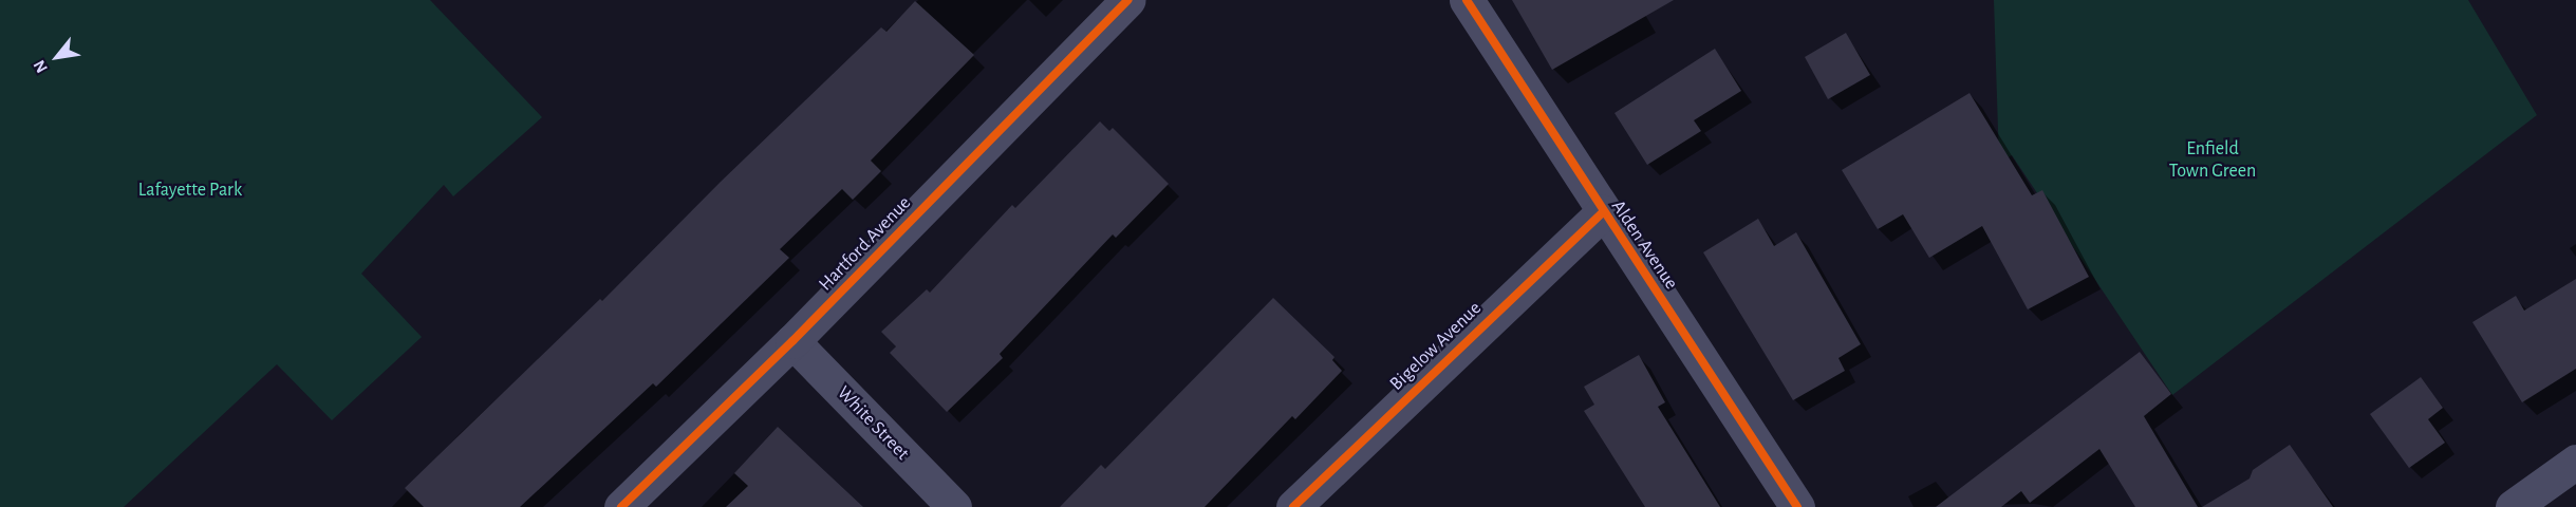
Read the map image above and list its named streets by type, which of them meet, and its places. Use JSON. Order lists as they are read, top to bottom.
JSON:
{
  "streets": {
    "street": [
      "Hartford Avenue",
      "Alden Avenue",
      "Bigelow Avenue",
      "White Street"
    ]
  },
  "crossings": [
    ["Hartford Avenue", "White Street"],
    ["Alden Avenue", "Bigelow Avenue"]
  ],
  "parks": ["Enfield Town Green", "Lafayette Park"],
  "north": "bottom left"
}
